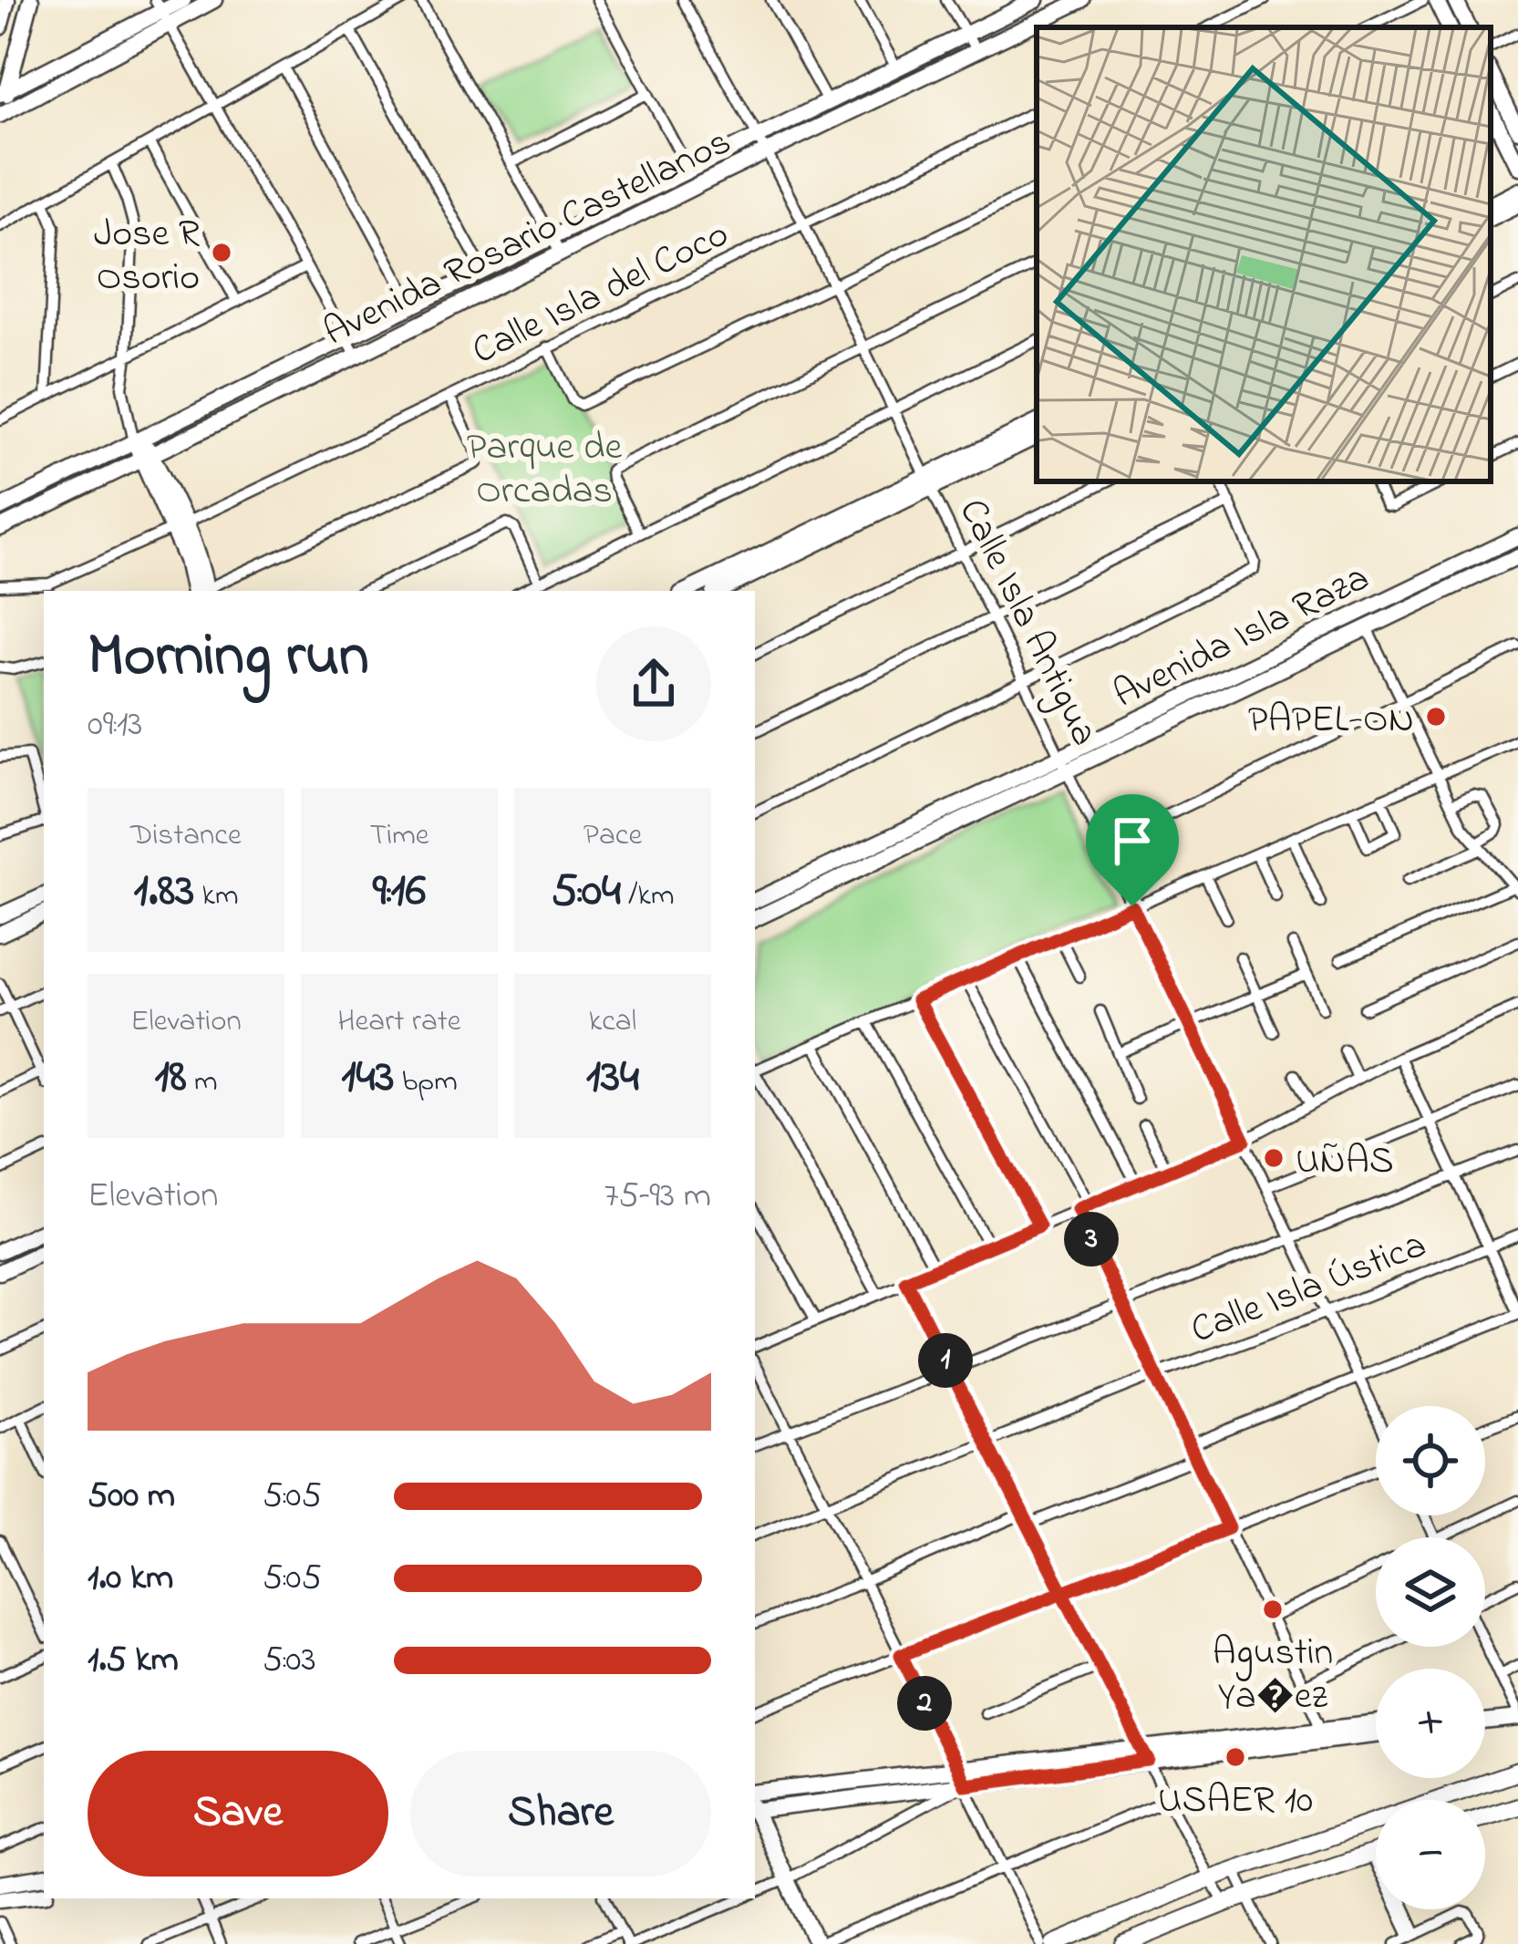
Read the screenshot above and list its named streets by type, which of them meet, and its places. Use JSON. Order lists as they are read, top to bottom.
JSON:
{
  "streets": {
    "street": [
      "Avenida Rosario Castellanos",
      "Calle Isla del Coco",
      "Calle Isla Antigua",
      "Avenida Isla Raza",
      "Calle Isla Ústica"
    ]
  },
  "crossings": [
    ["Avenida Rosario Castellanos", "Calle Isla Antigua"],
    ["Calle Isla del Coco", "Calle Isla Antigua"],
    ["Calle Isla Antigua", "Avenida Isla Raza"],
    ["Calle Isla Antigua", "Calle Isla Ústica"]
  ],
  "parks": ["Parque de Orcadas"],
  "places": [
    "Jose R Osorio",
    "PAPEL-ON",
    "UÑAS",
    "Agustin Ya�ez",
    "USAER 10"
  ],
  "page": {
    "heading": ["Morning run", "09:13"],
    "stats": [
      ["Distance", "1.83 km"],
      ["Time", "9:16"],
      ["Pace", "5:04 /km"],
      ["Elevation", "18 m"],
      ["Heart rate", "143 bpm"],
      ["kcal", "134"]
    ],
    "chart": ["Elevation", "75–93 m"],
    "pins": ["3", "1", "2"],
    "map_buttons": ["+", "−"],
    "list": [
      {
        "name": "500 m",
        "note": "5:05"
      },
      {
        "name": "1.0 km",
        "note": "5:05"
      },
      {
        "name": "1.5 km",
        "note": "5:03"
      }
    ],
    "buttons": ["Save", "Share"]
  }
}
